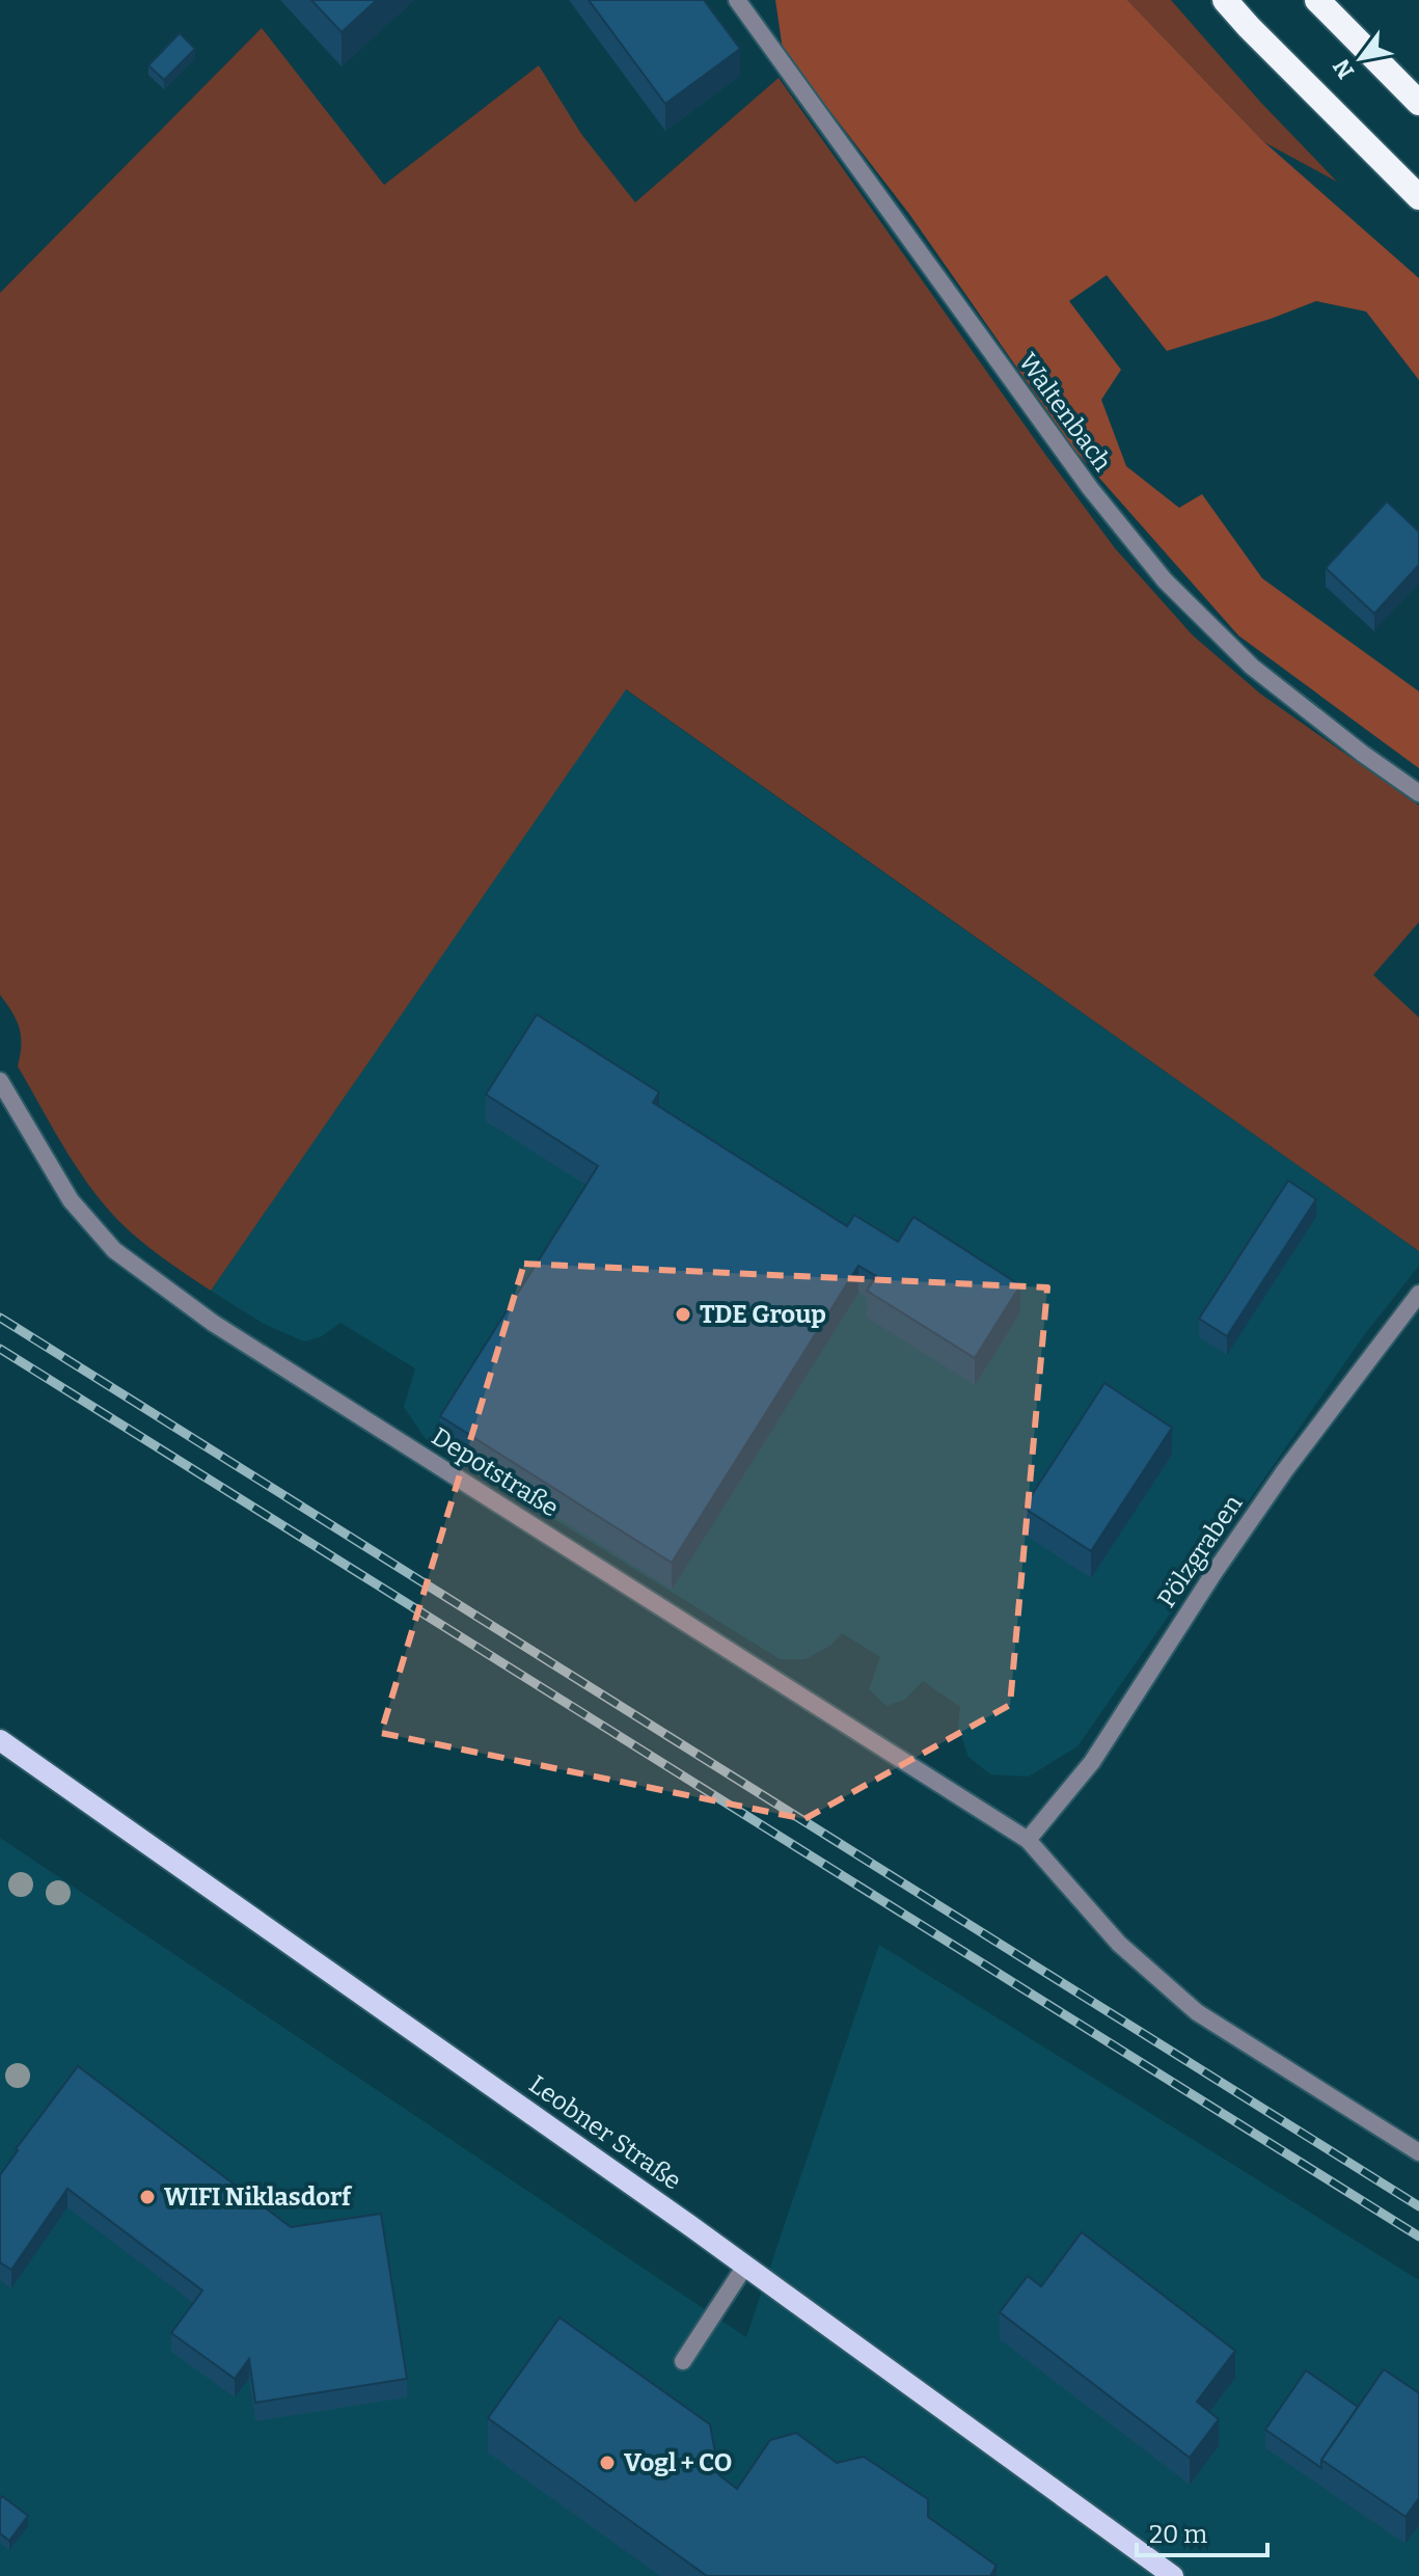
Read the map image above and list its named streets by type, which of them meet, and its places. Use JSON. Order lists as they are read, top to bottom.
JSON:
{
  "streets": {
    "main road": ["Leobner Straße"],
    "street": ["Waltenbach", "Depotstraße", "Pölzgraben"]
  },
  "crossings": [
    ["Depotstraße", "Pölzgraben"]
  ],
  "places": ["TDE Group", "WIFI Niklasdorf", "Vogl + CO"],
  "scale_bar": "20 m",
  "north": "bottom left"
}
